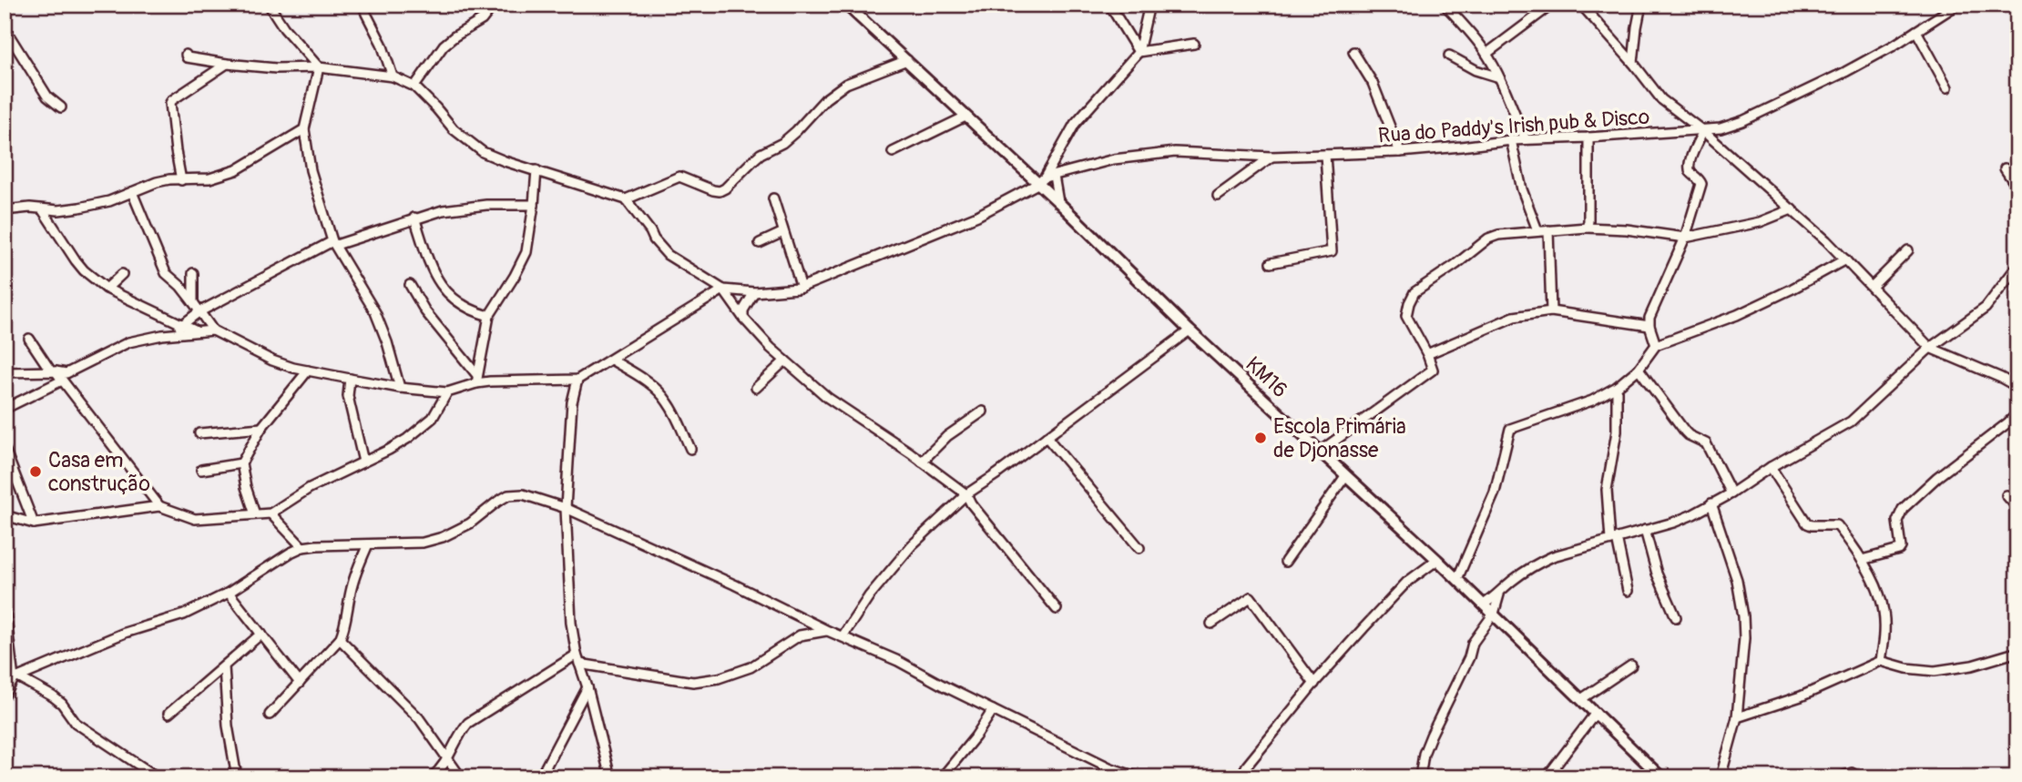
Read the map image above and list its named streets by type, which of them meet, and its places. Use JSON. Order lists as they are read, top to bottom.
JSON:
{
  "streets": {
    "street": ["Rua do Paddy's Irish pub & Disco", "KM16"]
  },
  "crossings": [
    ["Rua do Paddy's Irish pub & Disco", "KM16"]
  ],
  "places": ["Escola Primária de Djonasse", "Casa em construção"]
}
